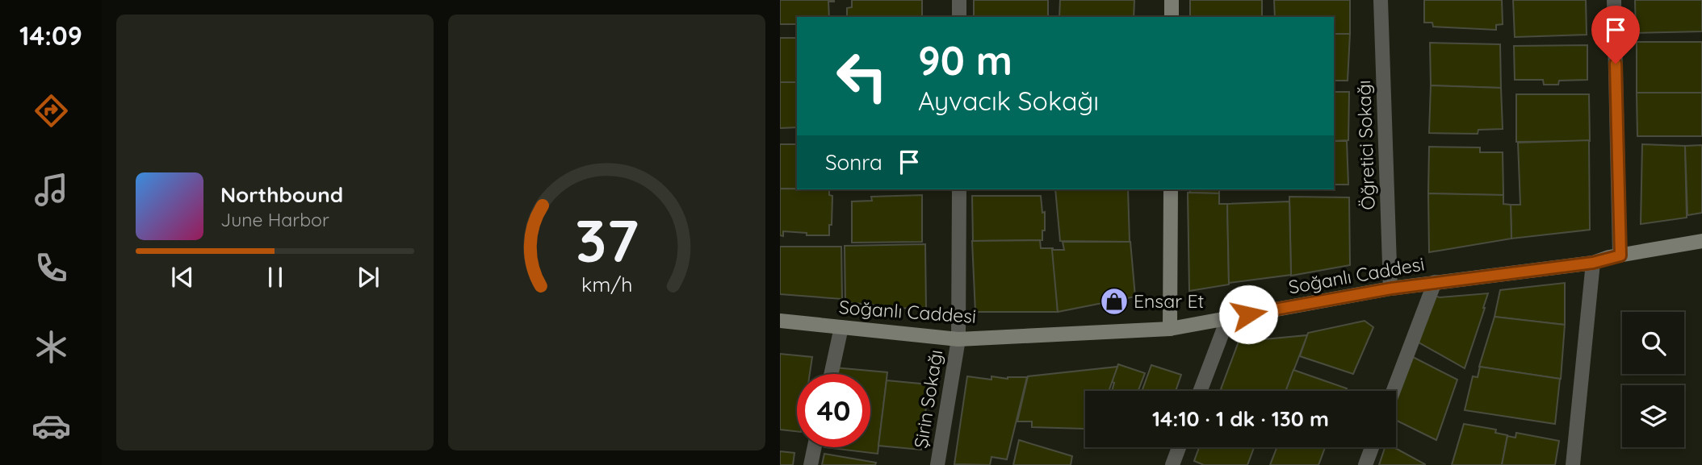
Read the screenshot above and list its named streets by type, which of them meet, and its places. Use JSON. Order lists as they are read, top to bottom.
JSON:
{
  "streets": {
    "street": ["Öğretici Sokağı", "Soğanlı Caddesi", "Şirin Sokağı"]
  },
  "crossings": [
    ["Öğretici Sokağı", "Soğanlı Caddesi"],
    ["Soğanlı Caddesi", "Şirin Sokağı"]
  ],
  "places": {
    "shop": ["Ensar Et"]
  },
  "page": {
    "tabs": "14:09",
    "turn": ["90 m", "Ayvacık Sokağı"],
    "then": "Sonra",
    "song": ["Northbound", "June Harbor"],
    "limit": "40",
    "trip": "14:10 · 1 dk · 130 m",
    "gauge": ["37", "km/h"]
  }
}
